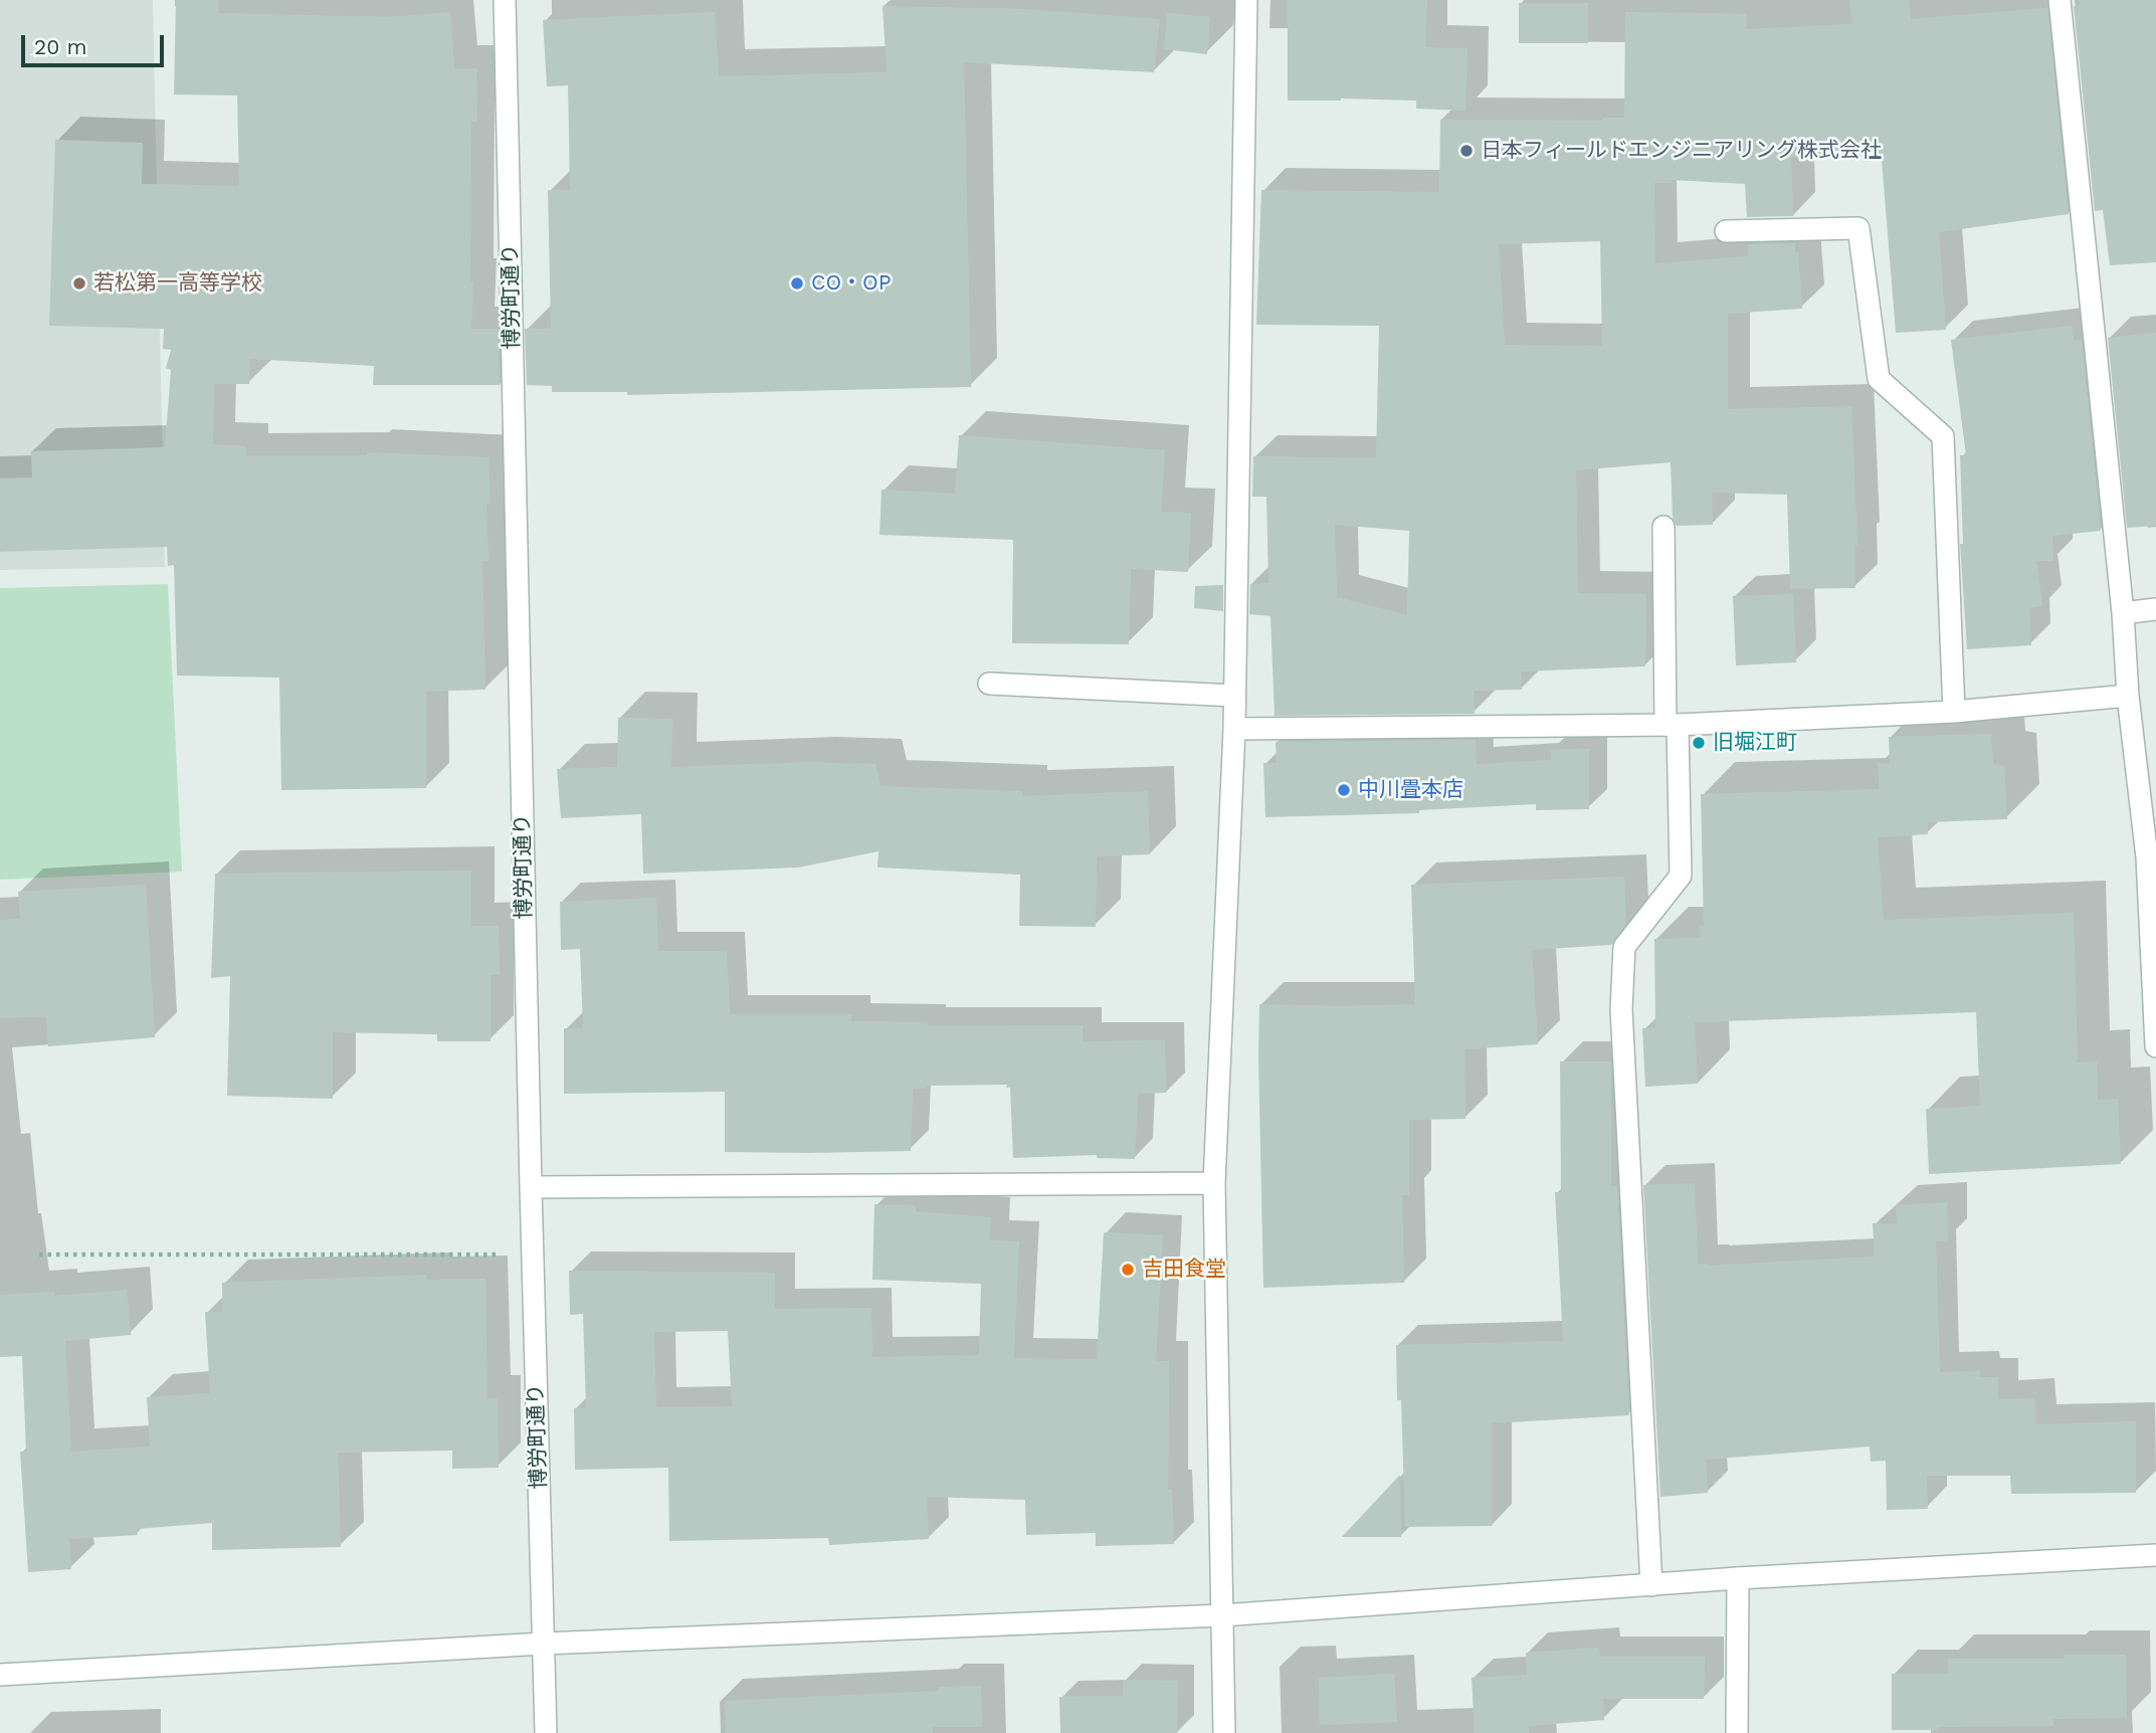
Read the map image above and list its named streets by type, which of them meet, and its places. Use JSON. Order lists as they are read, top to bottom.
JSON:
{
  "streets": {
    "street": ["博労町通り"]
  },
  "places": [
    "日本フィールドエンジニアリング株式会社",
    "若松第一高等学校",
    "CO・OP",
    "旧堀江町",
    "中川畳本店",
    "吉田食堂"
  ],
  "scale_bar": "20 m"
}
